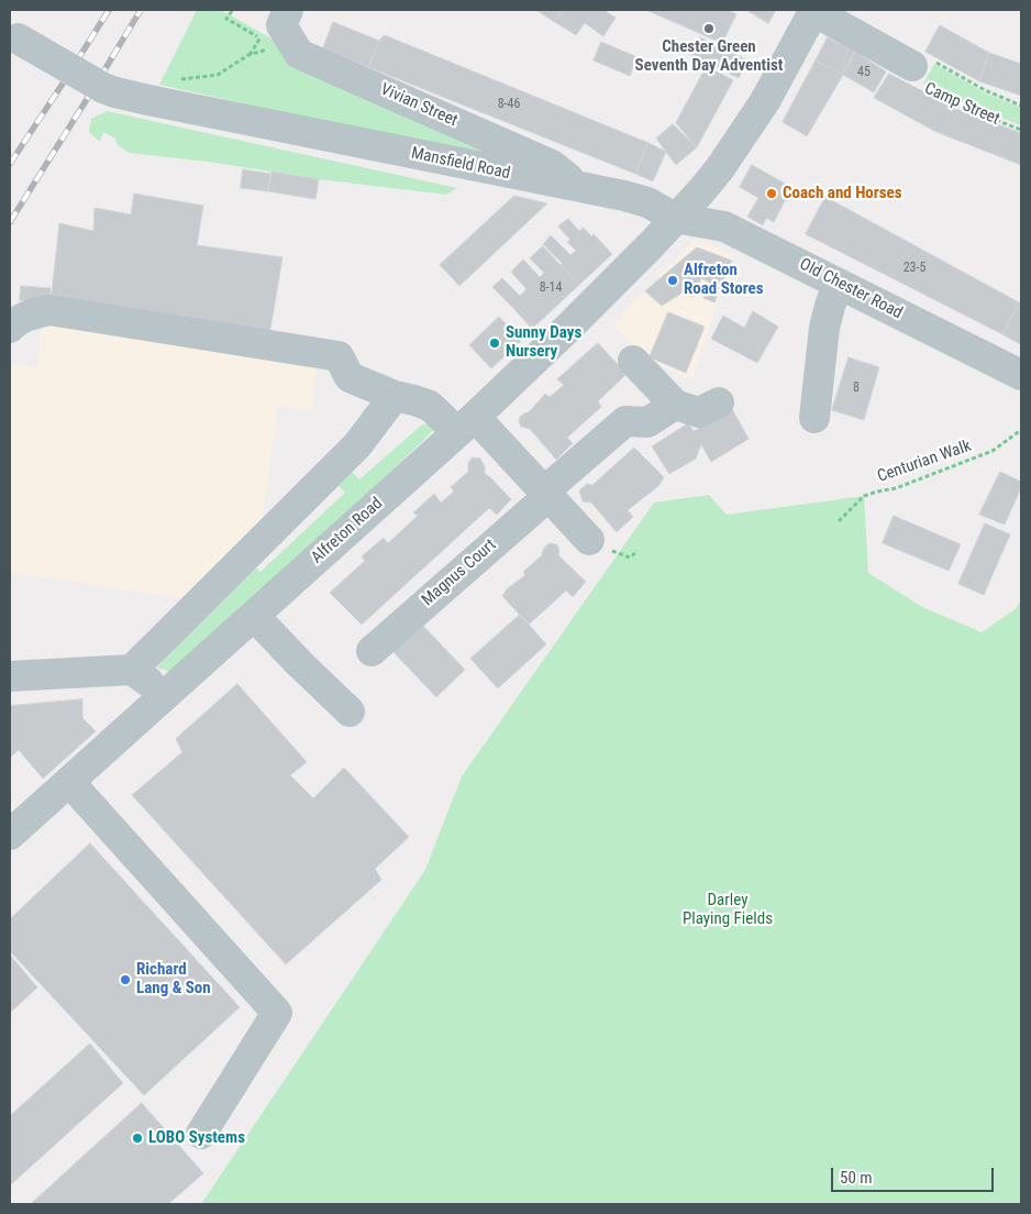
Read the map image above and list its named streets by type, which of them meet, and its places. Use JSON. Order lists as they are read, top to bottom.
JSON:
{
  "streets": {
    "street": [
      "Camp Street",
      "Vivian Street",
      "Mansfield Road",
      "Old Chester Road",
      "Alfreton Road",
      "Magnus Court"
    ],
    "path": ["Centurian Walk"]
  },
  "crossings": [
    ["Vivian Street", "Mansfield Road"],
    ["Mansfield Road", "Old Chester Road"],
    ["Mansfield Road", "Alfreton Road"],
    ["Old Chester Road", "Alfreton Road"]
  ],
  "parks": ["Darley Playing Fields"],
  "places": [
    "Chester Green Seventh Day Adventist",
    "Coach and Horses",
    "Alfreton Road Stores",
    "Sunny Days Nursery",
    "Richard Lang & Son",
    "LOBO Systems"
  ],
  "house_numbers": [
    "45",
    "8-46",
    "23-5",
    "8-14",
    "8"
  ],
  "scale_bar": "50 m"
}
